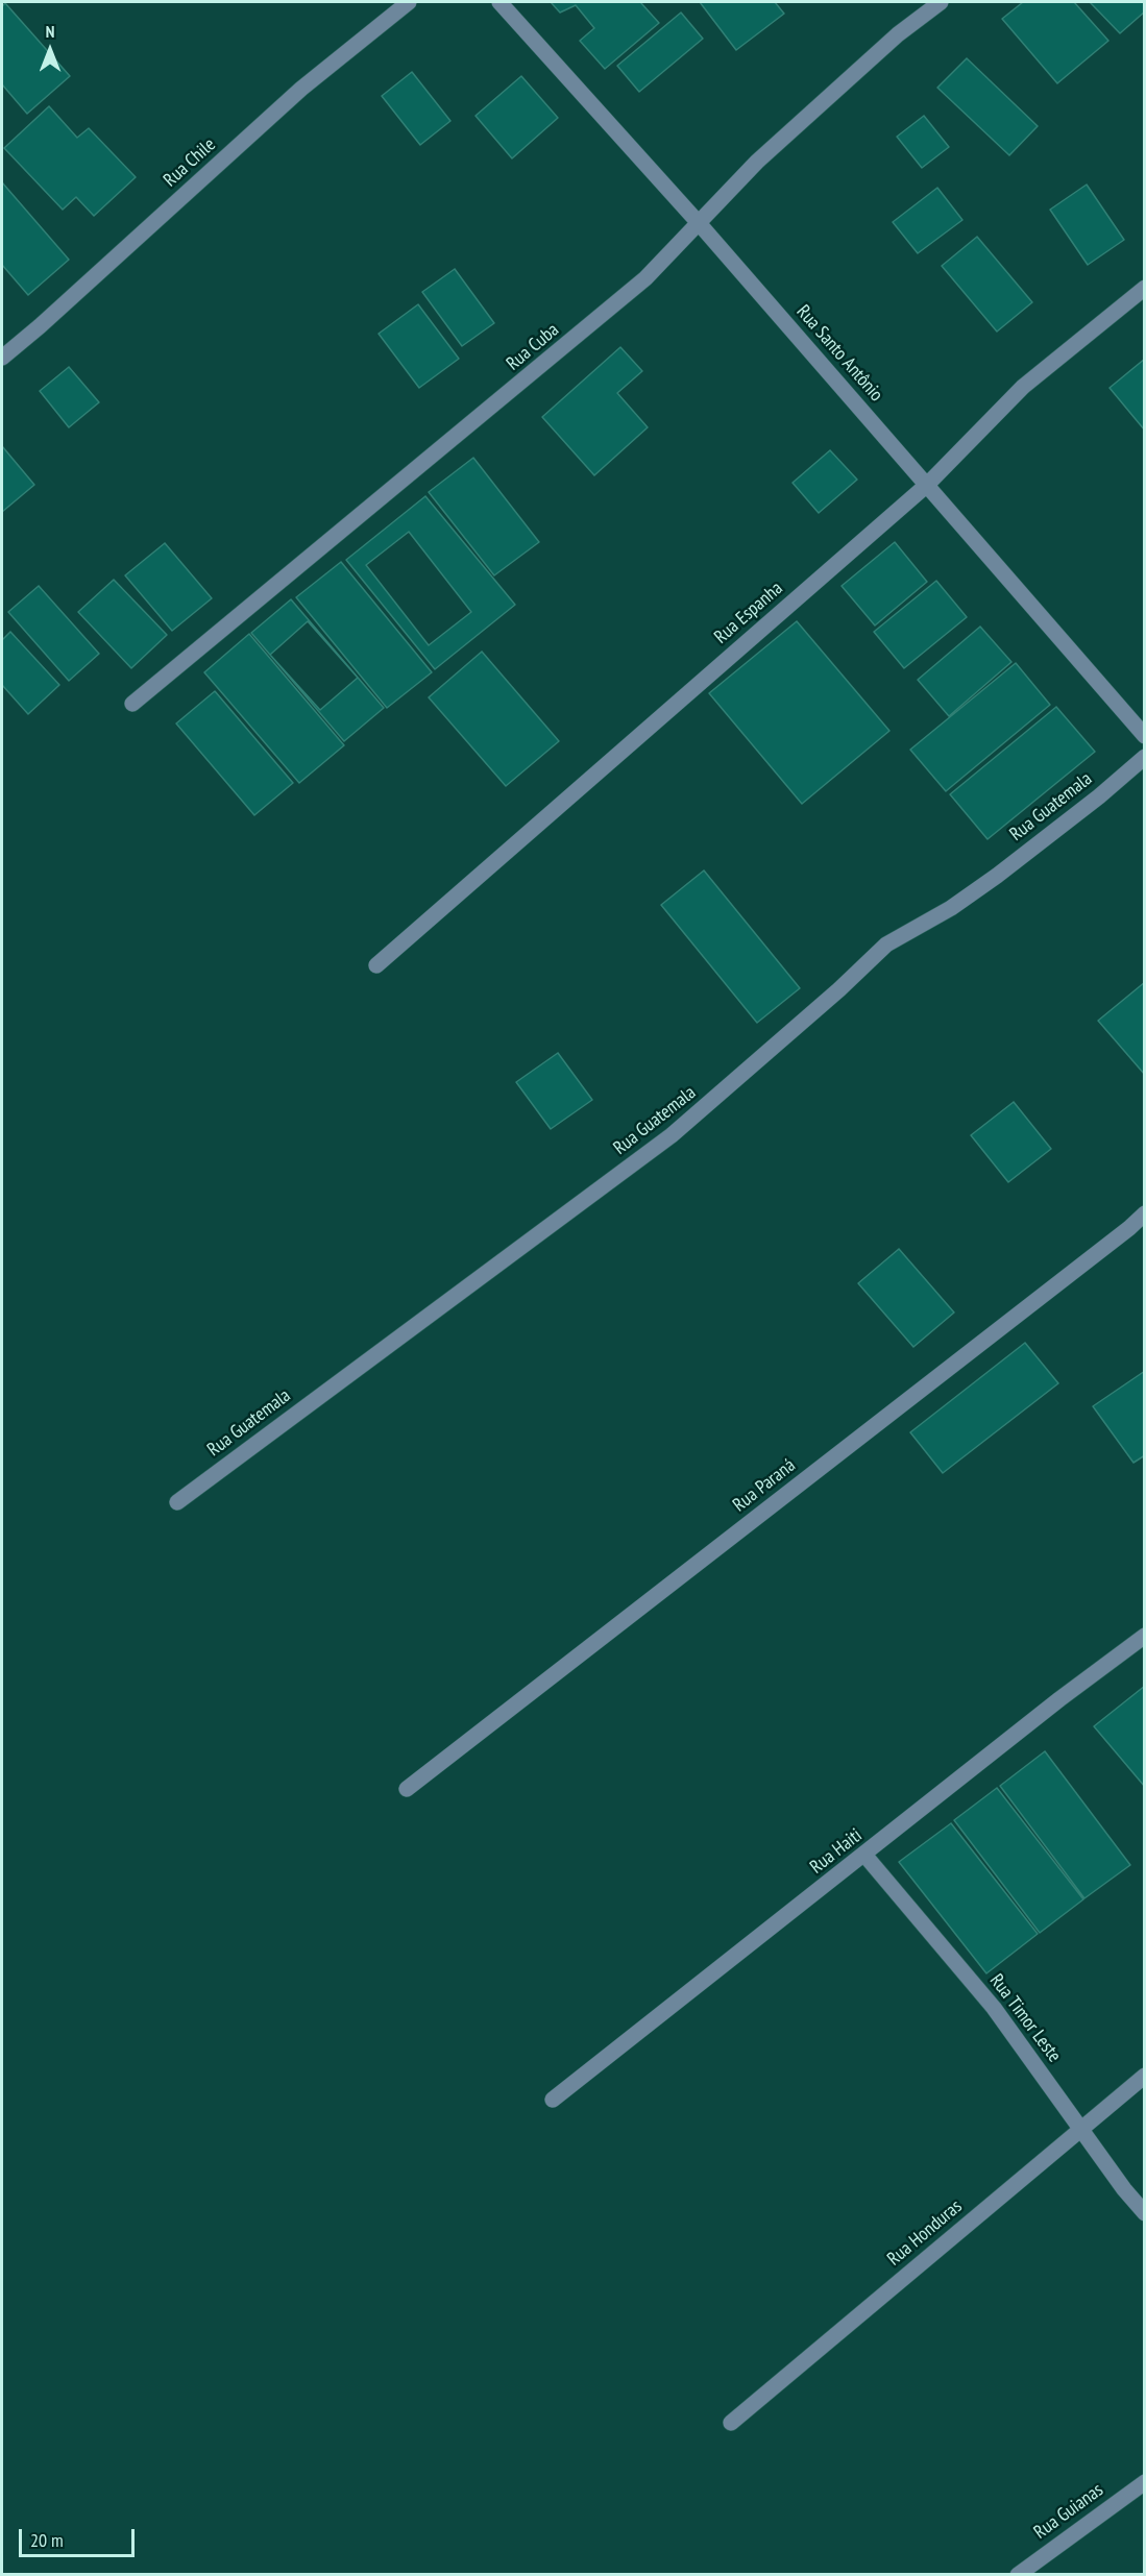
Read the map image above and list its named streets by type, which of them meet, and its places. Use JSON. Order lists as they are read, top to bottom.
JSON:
{
  "streets": {
    "street": [
      "Rua Chile",
      "Rua Cuba",
      "Rua Santo Antônio",
      "Rua Espanha",
      "Rua Guatemala",
      "Rua Paraná",
      "Rua Haiti",
      "Rua Timor Leste",
      "Rua Honduras",
      "Rua Guianas"
    ]
  },
  "crossings": [
    ["Rua Cuba", "Rua Santo Antônio"],
    ["Rua Santo Antônio", "Rua Espanha"],
    ["Rua Haiti", "Rua Timor Leste"],
    ["Rua Timor Leste", "Rua Honduras"]
  ],
  "scale_bar": "20 m",
  "north": "top"
}
